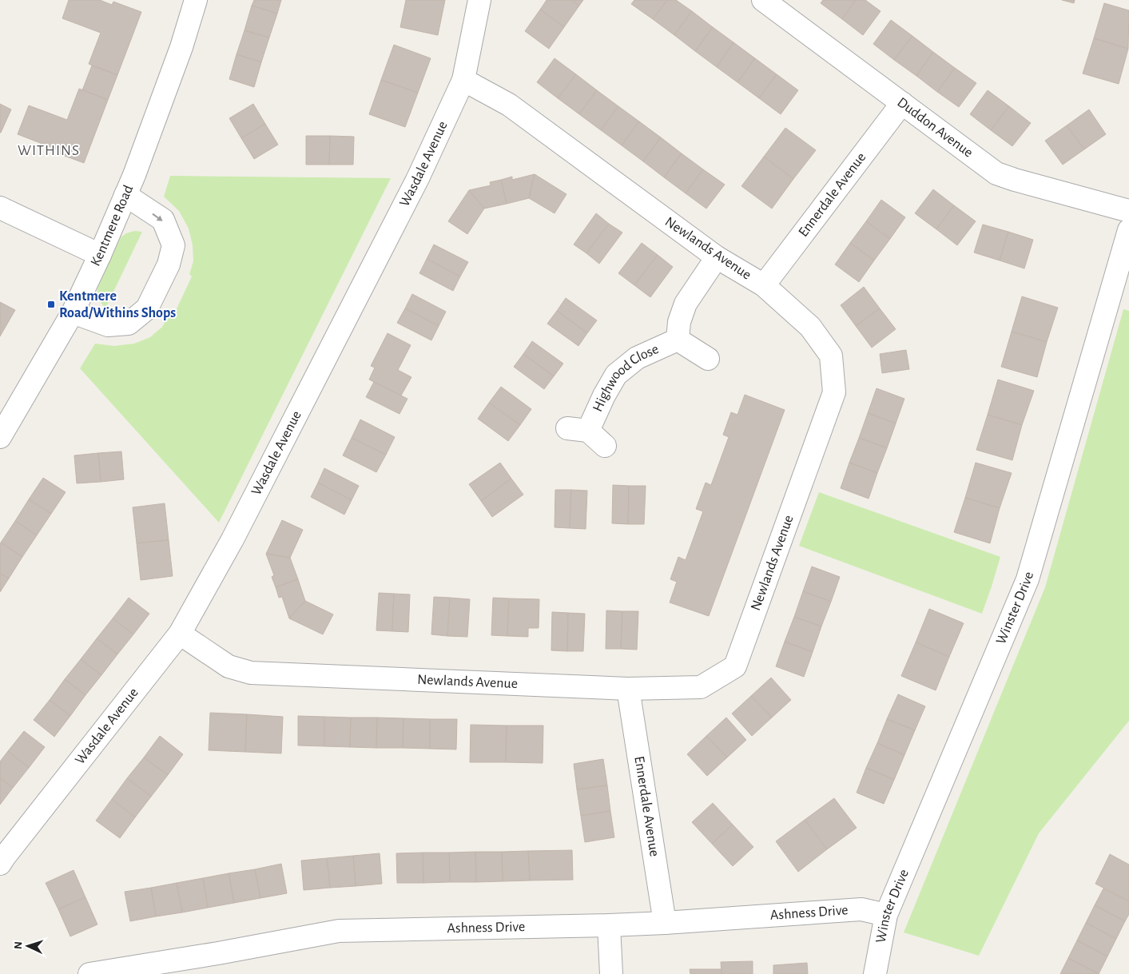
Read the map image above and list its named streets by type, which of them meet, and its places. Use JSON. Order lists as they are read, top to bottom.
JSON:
{
  "streets": {
    "street": [
      "Duddon Avenue",
      "Wasdale Avenue",
      "Ennerdale Avenue",
      "Kentmere Road",
      "Newlands Avenue",
      "Highwood Close",
      "Winster Drive",
      "Ashness Drive"
    ]
  },
  "crossings": [
    ["Duddon Avenue", "Ennerdale Avenue"],
    ["Wasdale Avenue", "Newlands Avenue"],
    ["Ennerdale Avenue", "Newlands Avenue"],
    ["Ennerdale Avenue", "Ashness Drive"],
    ["Newlands Avenue", "Highwood Close"],
    ["Winster Drive", "Ashness Drive"]
  ],
  "districts": ["WITHINS"],
  "places": {
    "transit": ["Kentmere Road/Withins Shops"]
  },
  "north": "left"
}
